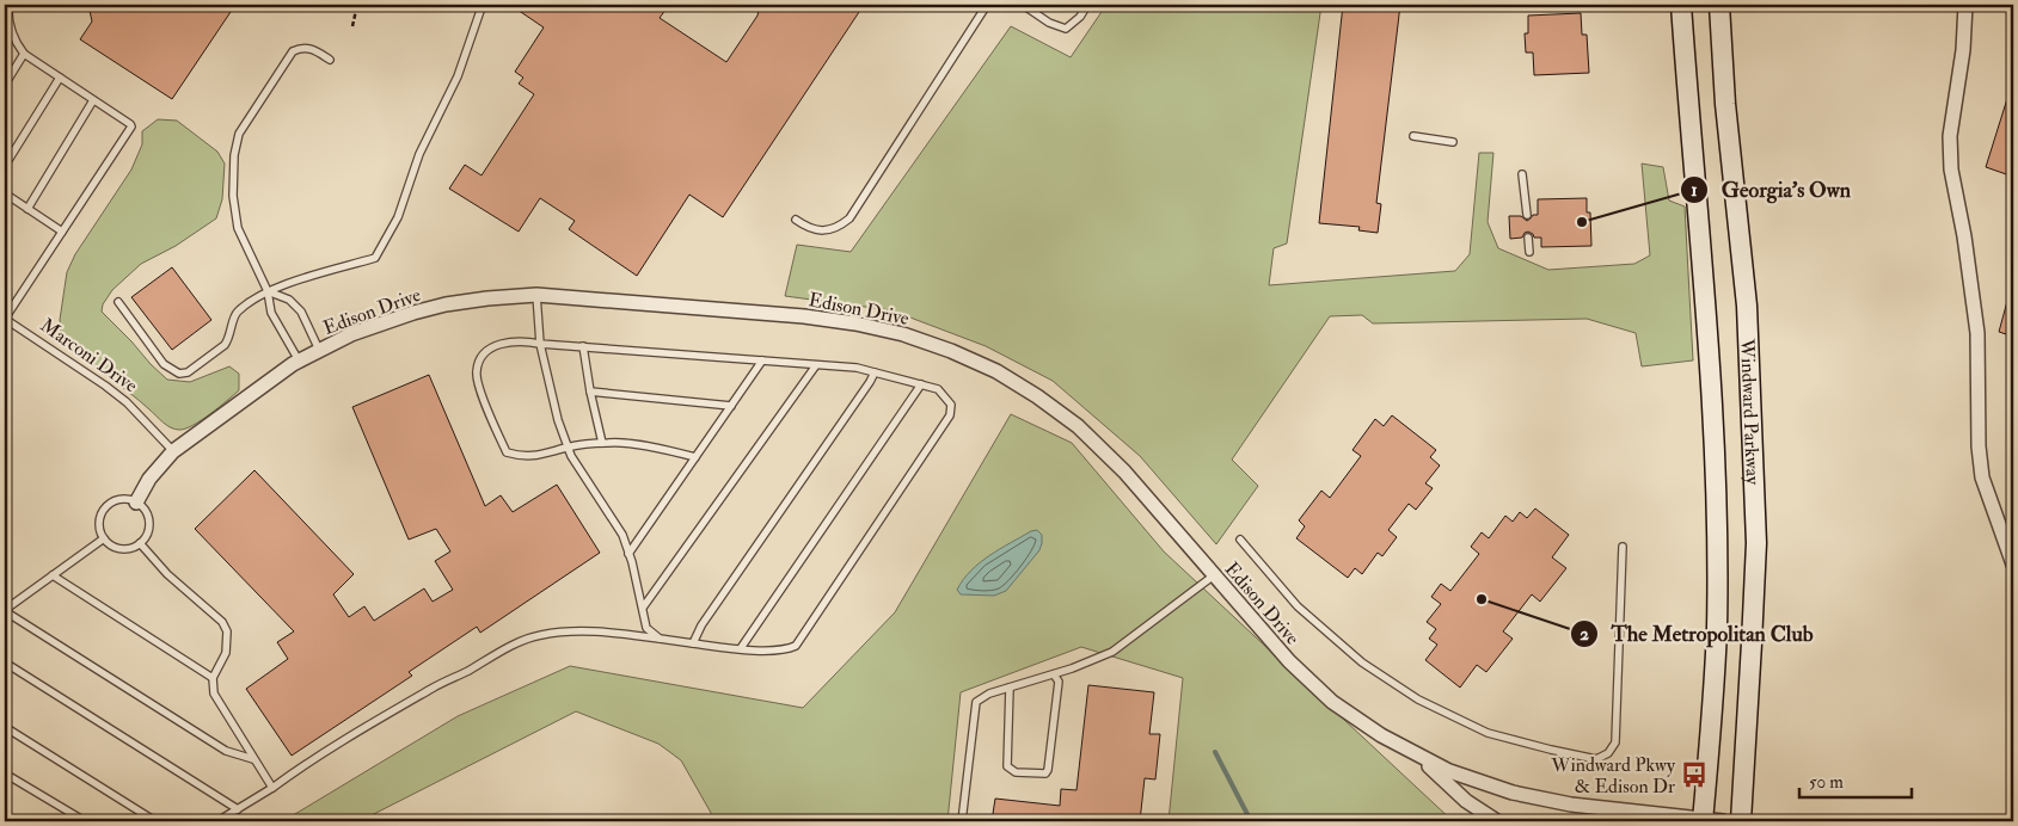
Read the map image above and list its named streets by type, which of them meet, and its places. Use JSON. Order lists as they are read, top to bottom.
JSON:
{
  "streets": {
    "main road": ["Windward Parkway"],
    "street": ["Edison Drive"],
    "lane": ["Marconi Drive"]
  },
  "crossings": [
    ["Edison Drive", "Marconi Drive"],
    ["Edison Drive", "Windward Parkway"]
  ],
  "places": {
    "other": ["Georgia's Own", "The Metropolitan Club"],
    "bus stop": ["Windward Pkwy & Edison Dr"]
  },
  "scale_bar": "50 m"
}
